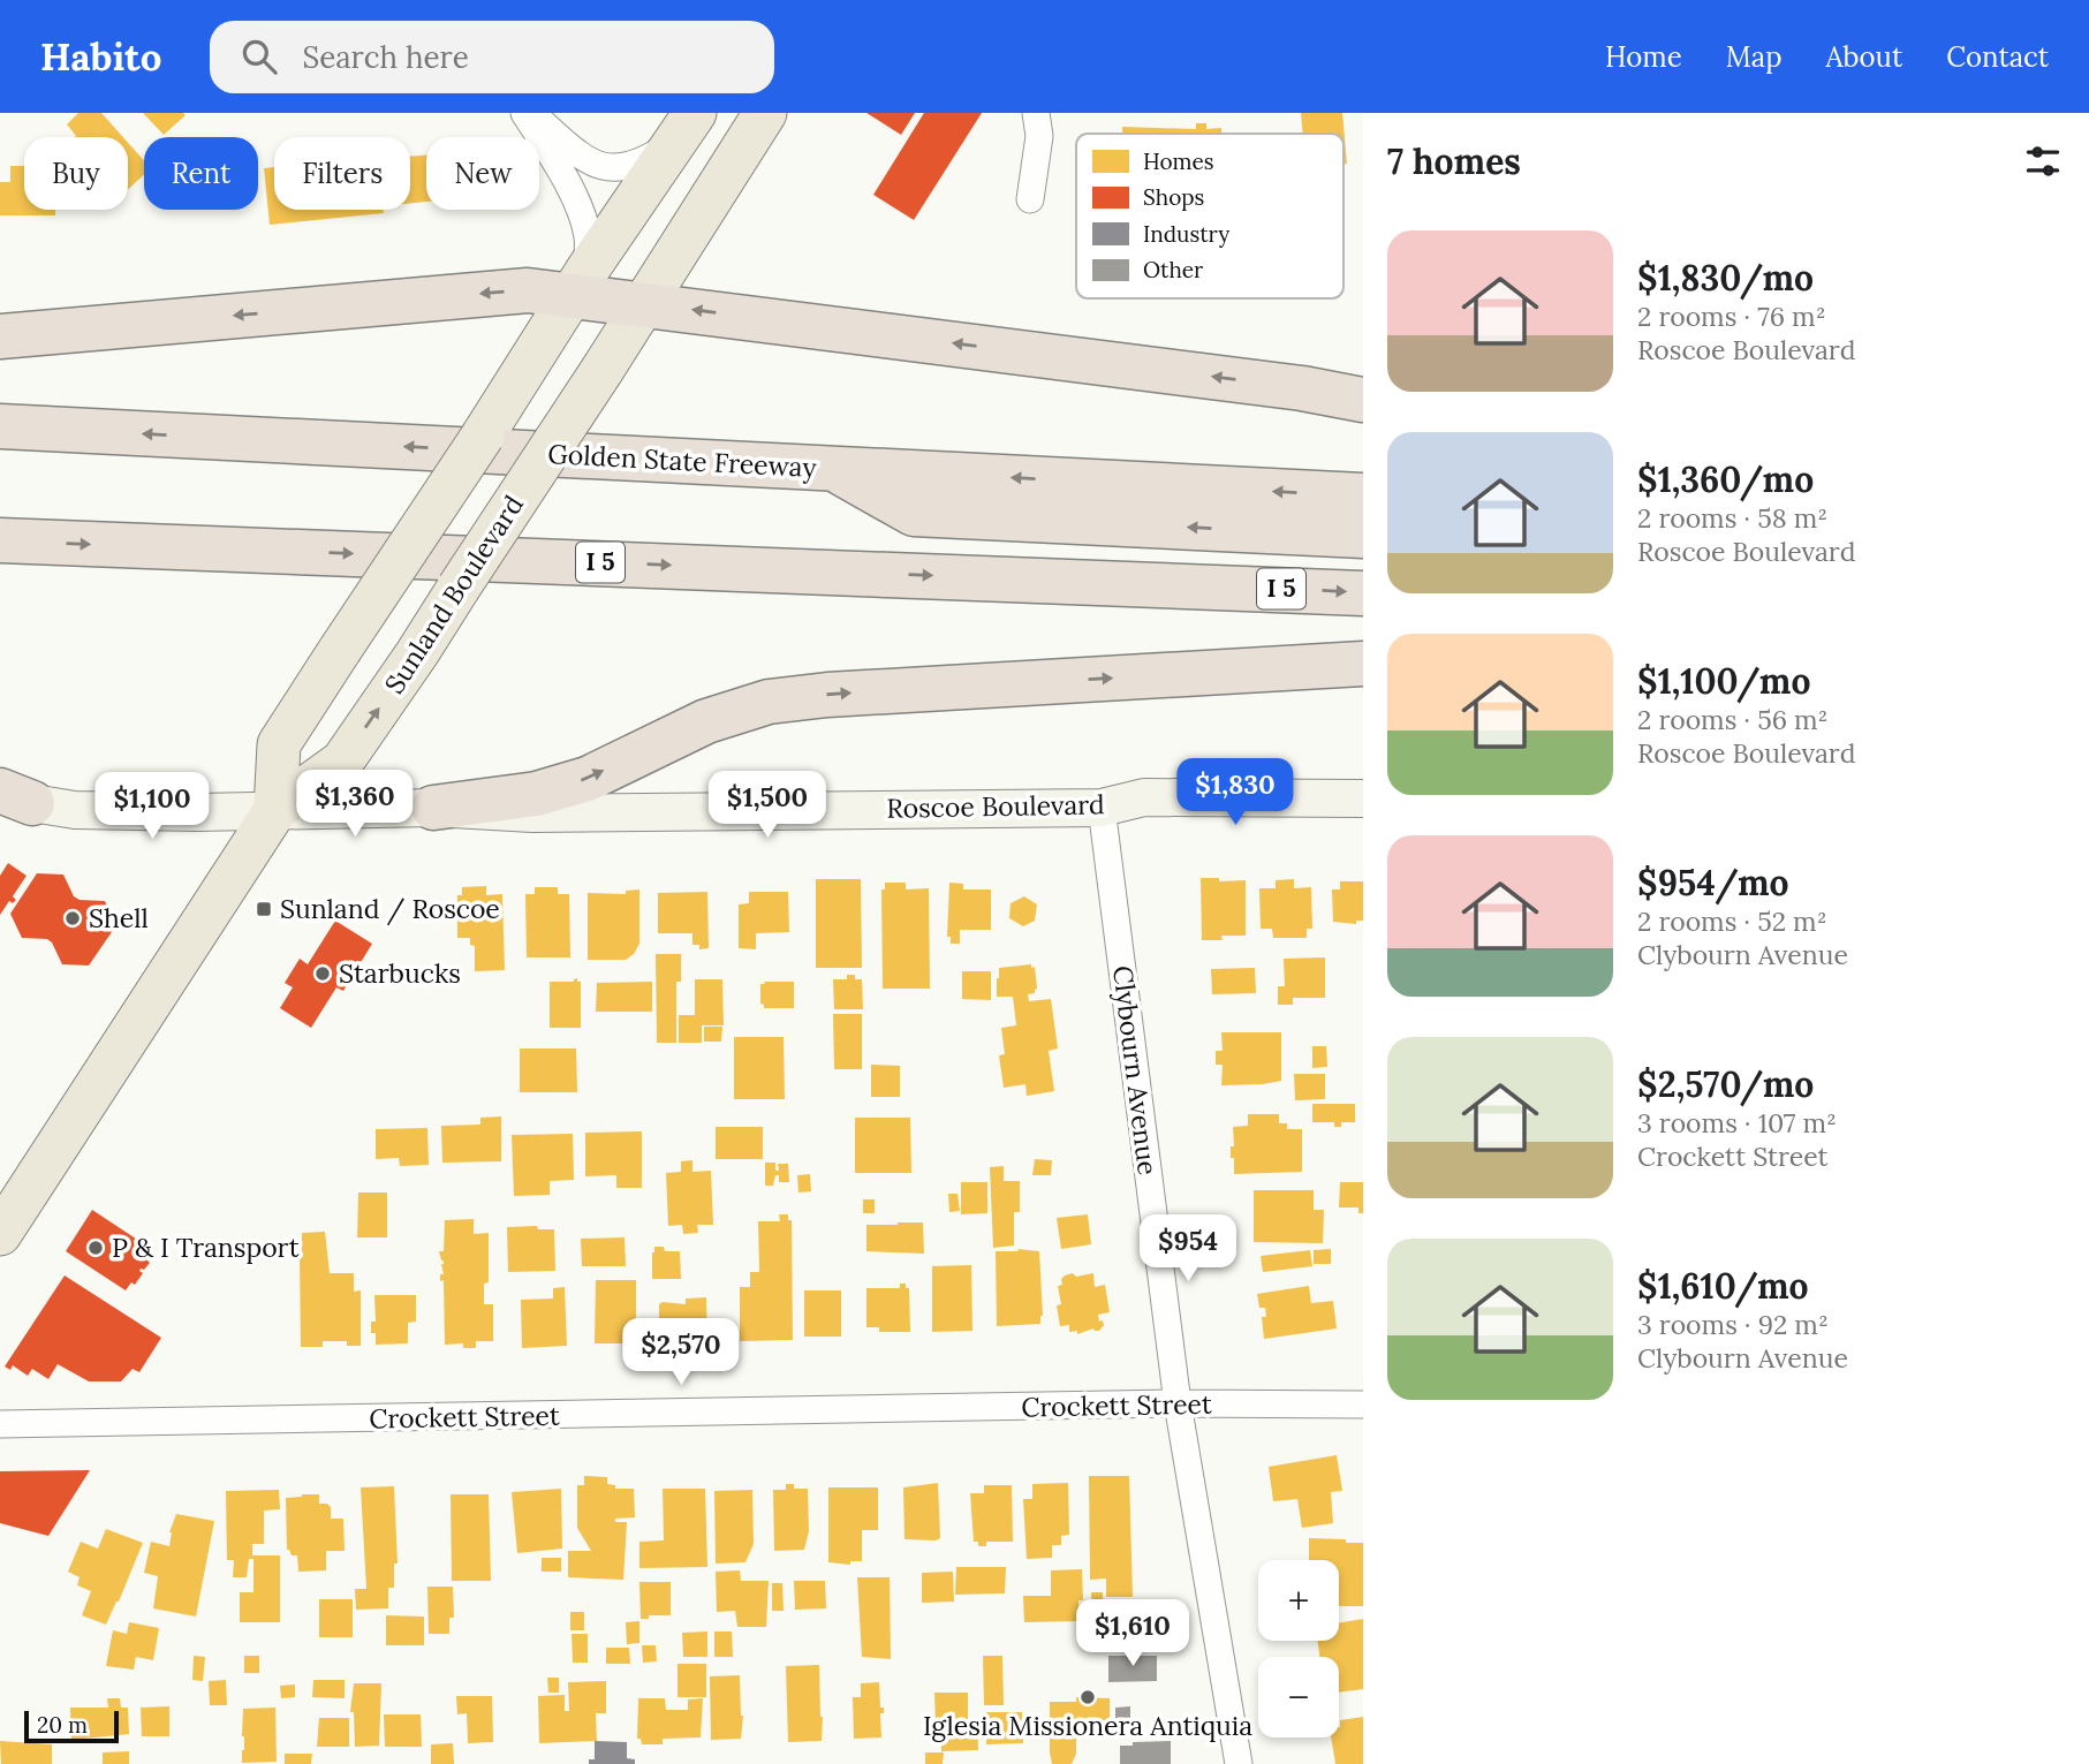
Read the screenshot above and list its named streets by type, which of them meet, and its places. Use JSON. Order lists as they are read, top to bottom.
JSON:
{
  "streets": {
    "highway": ["Golden State Freeway", "I 5"],
    "main road": ["Sunland Boulevard", "Roscoe Boulevard"],
    "street": ["Clybourn Avenue", "Crockett Street"]
  },
  "crossings": [
    ["Sunland Boulevard", "Roscoe Boulevard"],
    ["Roscoe Boulevard", "Clybourn Avenue"],
    ["Clybourn Avenue", "Crockett Street"]
  ],
  "places": {
    "transit": ["Sunland / Roscoe"],
    "other": [
      "Shell",
      "Starbucks",
      "P & I Transport",
      "Iglesia Missionera Antiquia"
    ]
  },
  "legend": [
    "Homes",
    "Shops",
    "Industry",
    "Other"
  ],
  "scale_bar": "20 m",
  "page": {
    "header": "Habito",
    "search": "Search here",
    "nav": [
      "Home",
      "Map",
      "About",
      "Contact"
    ],
    "heading": "7 homes",
    "chip": [
      "Buy",
      "Rent",
      "Filters",
      "New"
    ],
    "list": [
      {
        "name": "$1,830/mo",
        "note": "2 rooms · 76 m² · Roscoe Boulevard"
      },
      {
        "name": "$1,360/mo",
        "note": "2 rooms · 58 m² · Roscoe Boulevard"
      },
      {
        "name": "$1,100/mo",
        "note": "2 rooms · 56 m² · Roscoe Boulevard"
      },
      {
        "name": "$954/mo",
        "note": "2 rooms · 52 m² · Clybourn Avenue"
      },
      {
        "name": "$2,570/mo",
        "note": "3 rooms · 107 m² · Crockett Street"
      },
      {
        "name": "$1,610/mo",
        "note": "3 rooms · 92 m² · Clybourn Avenue"
      }
    ],
    "price": [
      "$1,830",
      "$1,360",
      "$1,500",
      "$1,100",
      "$954",
      "$2,570",
      "$1,610"
    ],
    "map_buttons": ["+", "−"],
    "scale": "20 m"
  }
}
